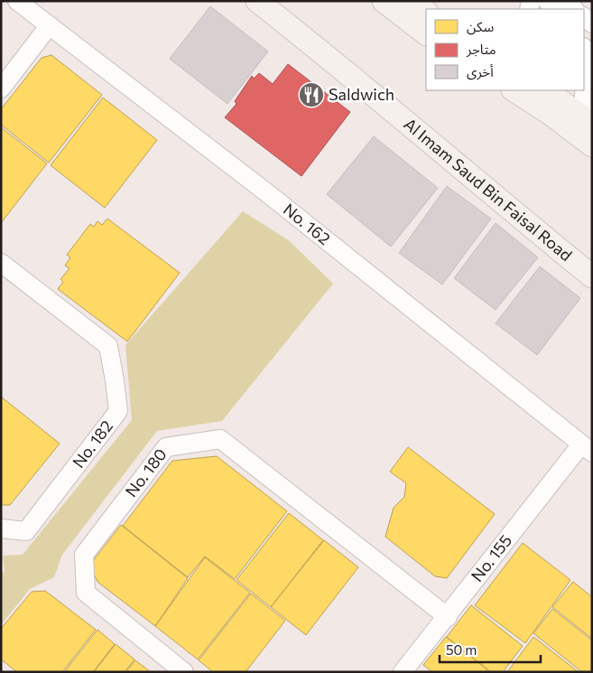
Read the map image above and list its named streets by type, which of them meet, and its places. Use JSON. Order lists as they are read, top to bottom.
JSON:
{
  "streets": {
    "main road": ["Al Imam Saud Bin Faisal Road"],
    "street": [
      "No. 162",
      "No. 182",
      "No. 180",
      "No. 155"
    ]
  },
  "crossings": [
    ["No. 162", "No. 155"],
    ["No. 180", "No. 155"]
  ],
  "places": {
    "restaurant": ["Saldwich"]
  },
  "legend": ["سكن", "متاجر", "أخرى"],
  "scale_bar": "50 m"
}
